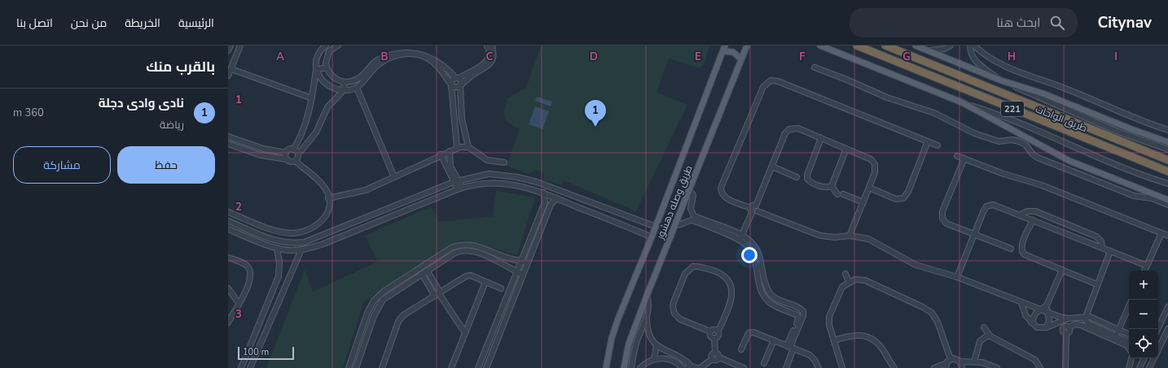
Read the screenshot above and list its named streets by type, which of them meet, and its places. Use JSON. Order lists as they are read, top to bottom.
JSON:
{
  "streets": {
    "highway": ["221", "طريق الواحات"],
    "main road": ["طريق وصله دهشور"]
  },
  "scale_bar": "100 m",
  "page": {
    "header": "Citynav",
    "search": "ابحث هنا",
    "nav": [
      "الرئيسية",
      "الخريطة",
      "من نحن",
      "اتصل بنا"
    ],
    "heading": "بالقرب منك",
    "list": [
      {
        "mark": "1",
        "name": "نادى وادى دجلة",
        "note": "رياضة",
        "value": "360 m"
      }
    ],
    "pins": "1",
    "buttons": ["حفظ", "مشاركة"],
    "map_buttons": ["+", "−"],
    "scale": "100 m"
  },
  "grid": {
    "columns": [
      "A",
      "B",
      "C",
      "D",
      "E",
      "F",
      "G",
      "H",
      "I"
    ],
    "rows": ["1", "2", "3"]
  }
}
